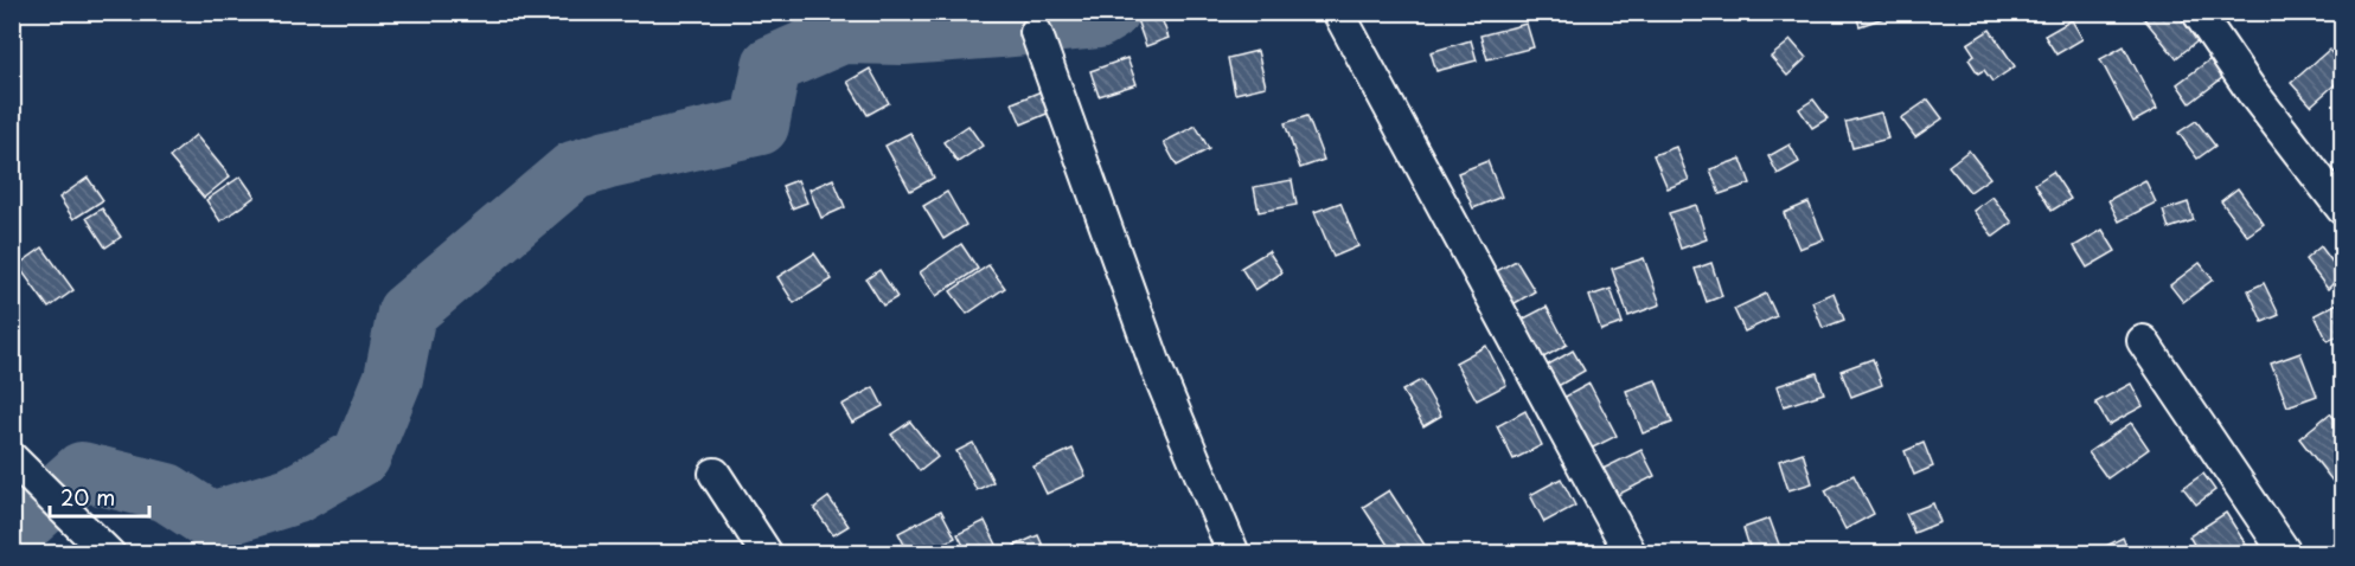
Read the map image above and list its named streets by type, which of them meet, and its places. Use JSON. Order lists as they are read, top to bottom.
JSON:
{
  "scale_bar": "20 m"
}
